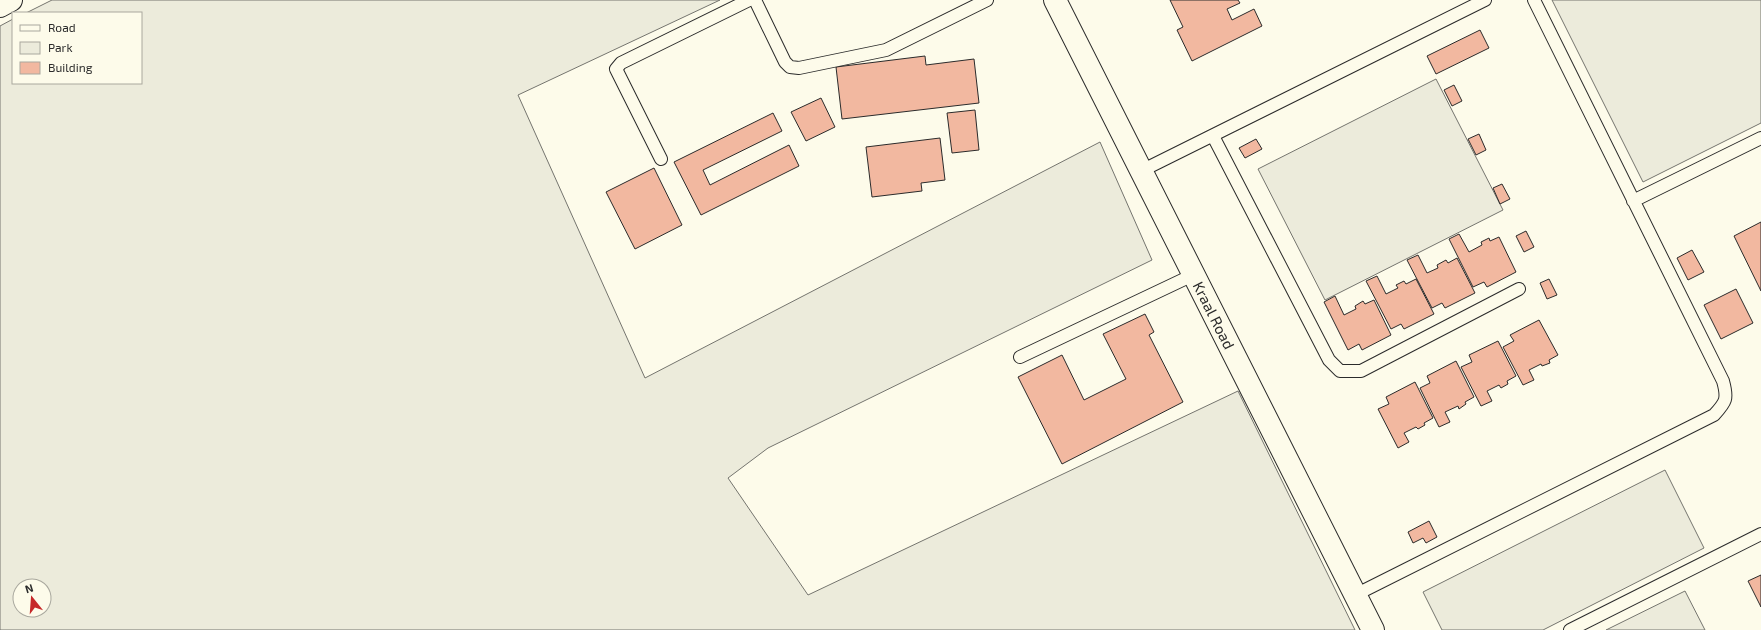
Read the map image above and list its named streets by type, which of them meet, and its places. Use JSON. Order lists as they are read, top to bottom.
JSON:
{
  "streets": {
    "street": ["Kraal Road"]
  },
  "legend": ["Road", "Park", "Building"],
  "north": "top"
}
